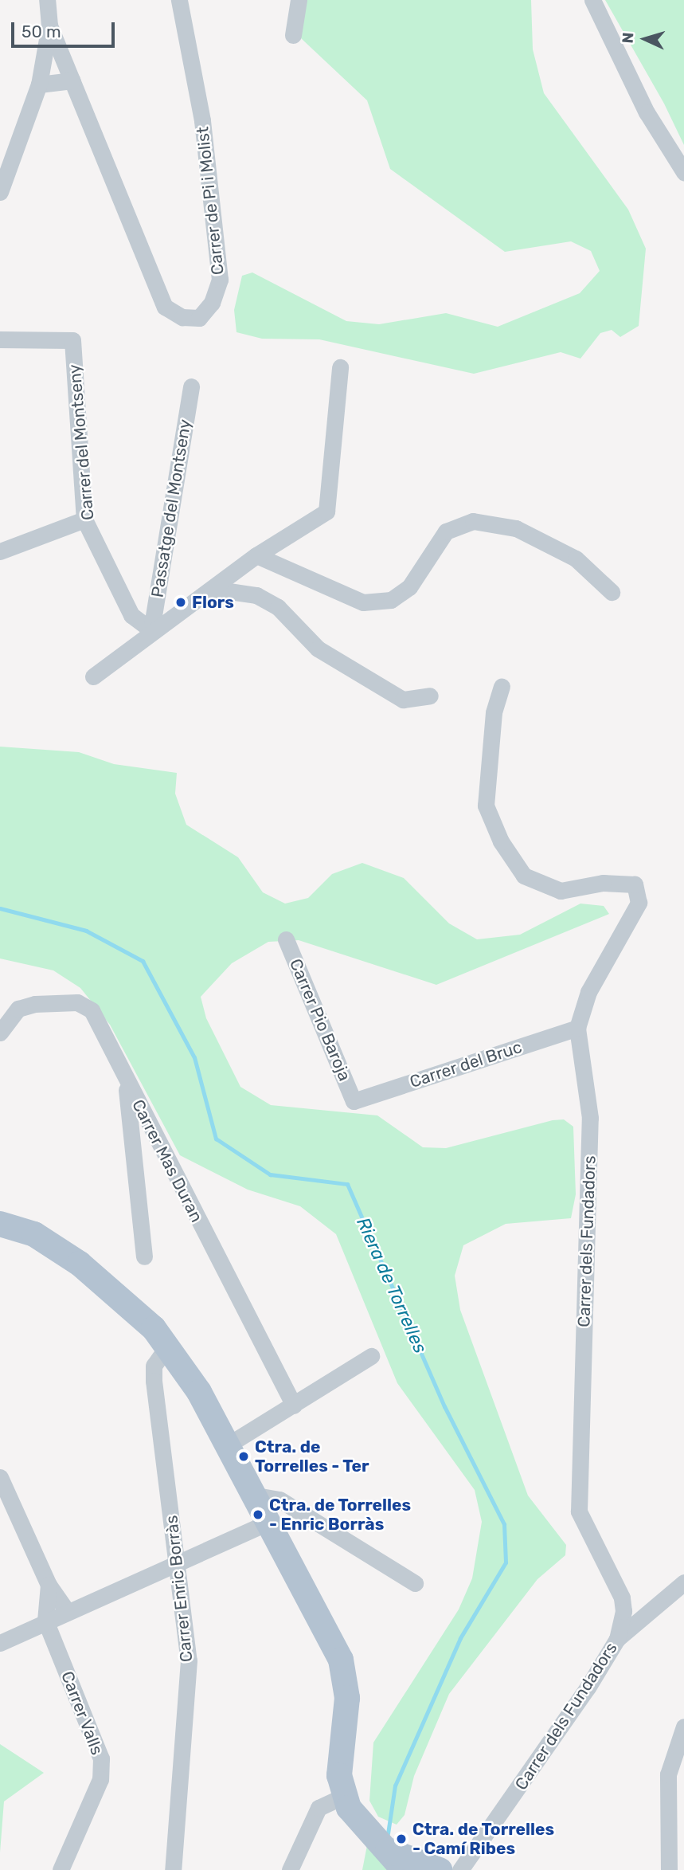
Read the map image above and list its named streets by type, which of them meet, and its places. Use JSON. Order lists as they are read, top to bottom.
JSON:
{
  "streets": {
    "street": [
      "Carrer de Pi i Molist",
      "Carrer del Montseny",
      "Passatge del Montseny",
      "Carrer Pio Baroja",
      "Carrer del Bruc",
      "Carrer Mas Duran",
      "Carrer dels Fundadors",
      "Carrer Enric Borràs",
      "Carrer Valls"
    ]
  },
  "crossings": [
    ["Carrer del Montseny", "Passatge del Montseny"],
    ["Carrer Pio Baroja", "Carrer del Bruc"],
    ["Carrer del Bruc", "Carrer dels Fundadors"]
  ],
  "water": ["Riera de Torrelles"],
  "places": [
    "Flors",
    "Ctra. de Torrelles - Ter",
    "Ctra. de Torrelles - Enric Borràs",
    "Ctra. de Torrelles - Camí Ribes"
  ],
  "scale_bar": "50 m",
  "north": "left"
}
